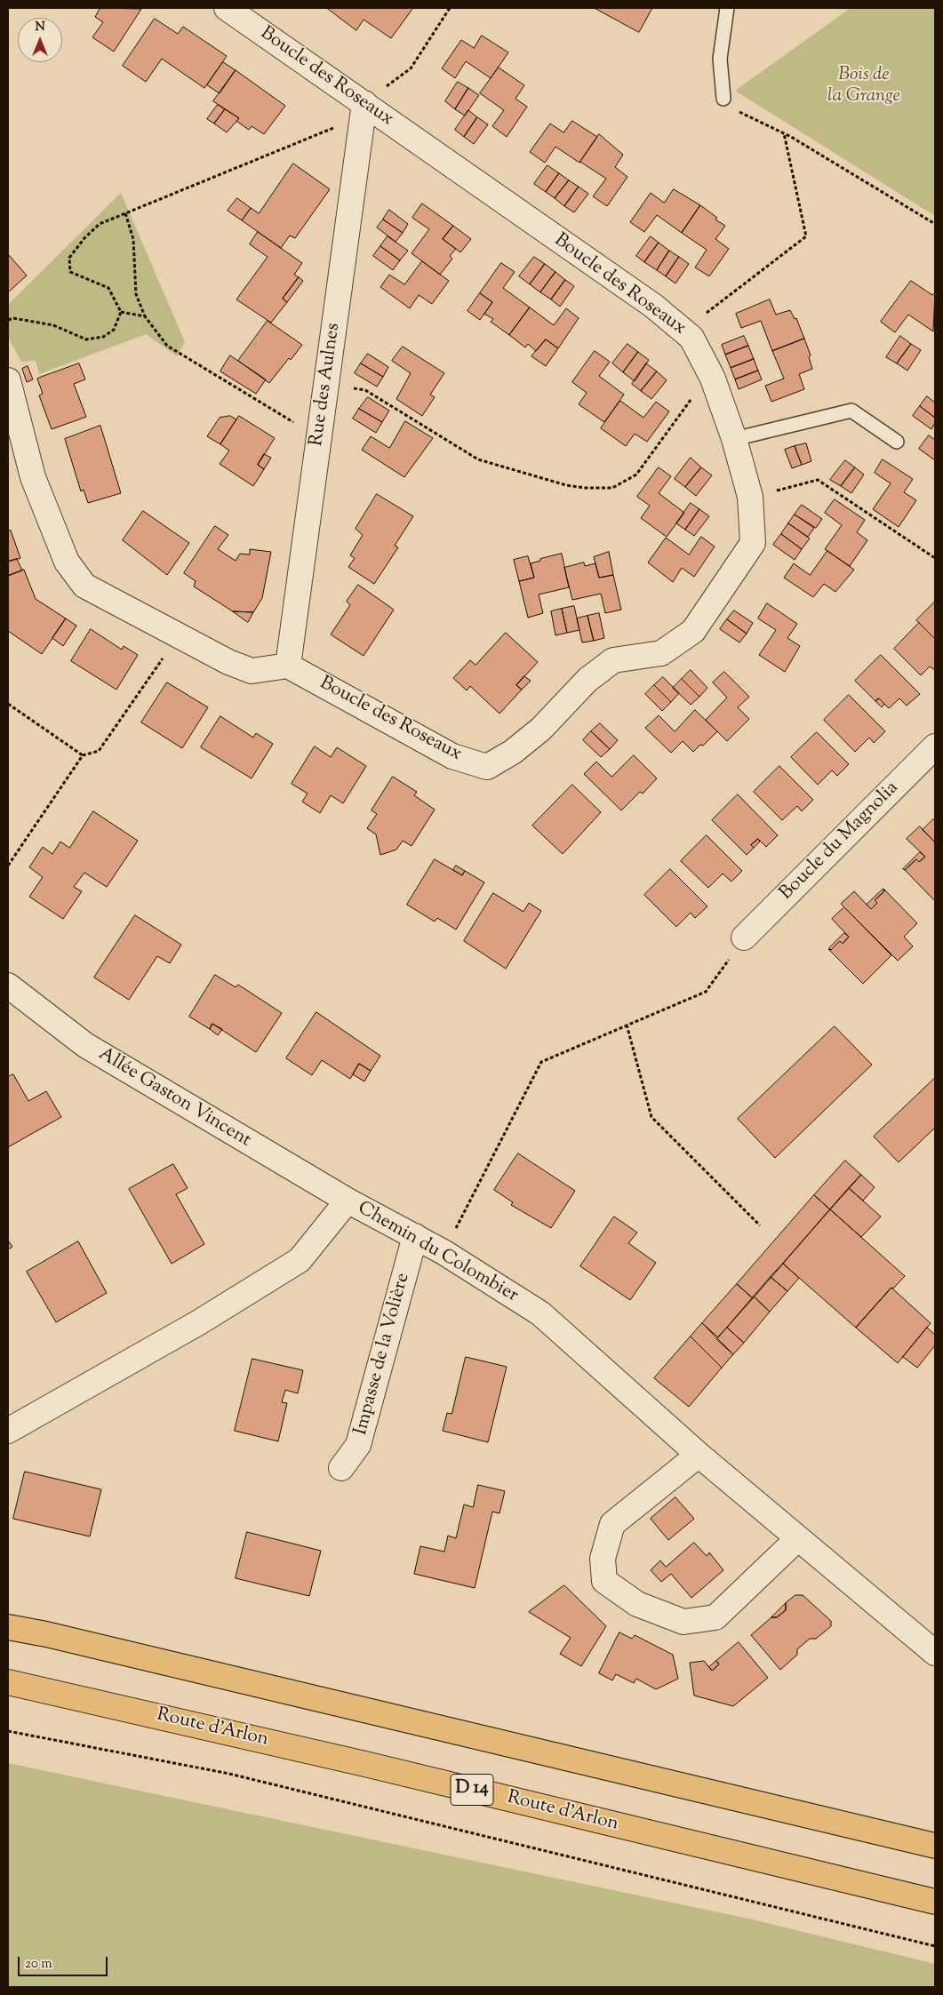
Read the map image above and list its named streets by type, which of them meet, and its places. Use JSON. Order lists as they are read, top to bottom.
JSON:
{
  "streets": {
    "main road": ["Route d'Arlon", "D 14"],
    "street": [
      "Boucle des Roseaux",
      "Rue des Aulnes",
      "Boucle du Magnolia",
      "Allée Gaston Vincent",
      "Chemin du Colombier",
      "Impasse de la Volière"
    ]
  },
  "crossings": [
    ["Boucle des Roseaux", "Rue des Aulnes"],
    ["Allée Gaston Vincent", "Chemin du Colombier"],
    ["Chemin du Colombier", "Impasse de la Volière"]
  ],
  "parks": ["Bois de la Grange"],
  "scale_bar": "20 m",
  "north": "top"
}
